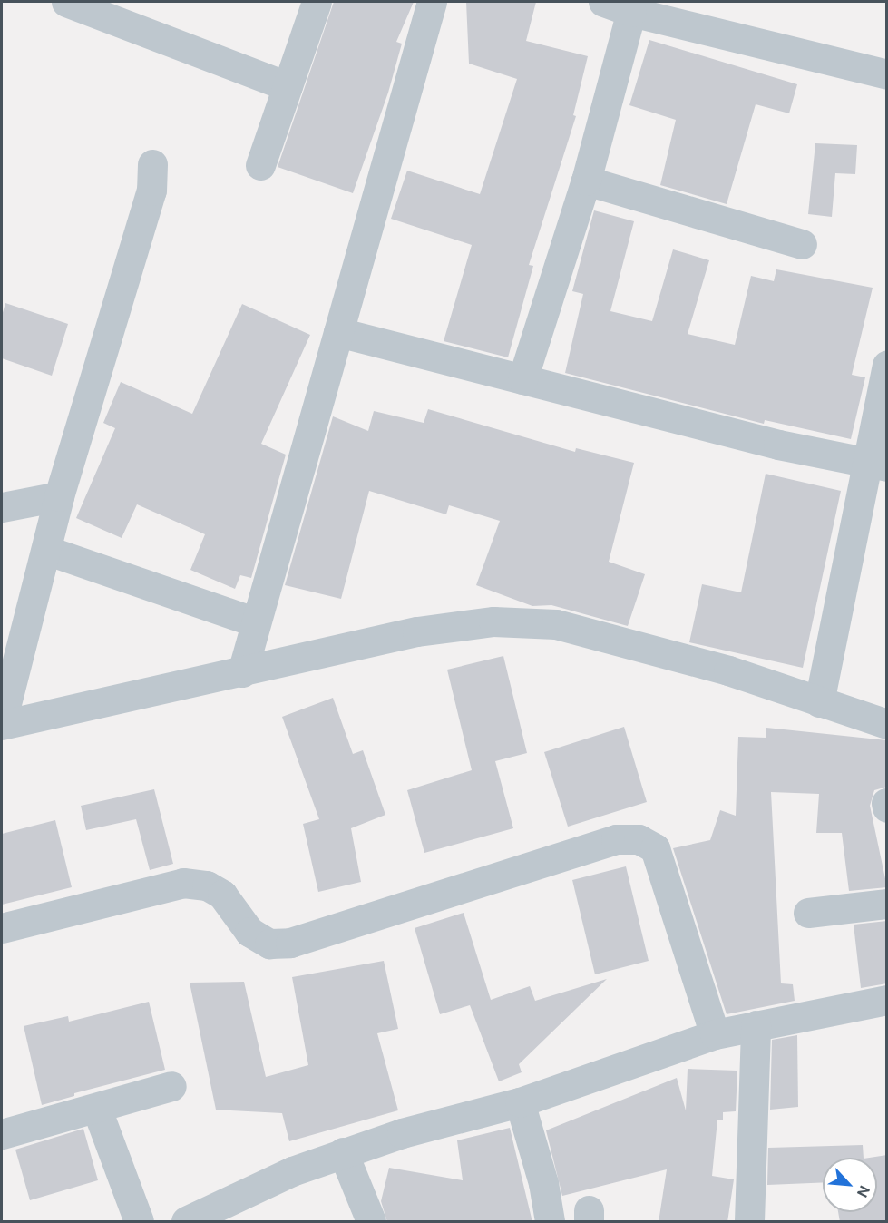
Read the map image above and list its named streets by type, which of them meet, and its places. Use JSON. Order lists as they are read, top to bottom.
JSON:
{
  "north": "bottom right"
}
